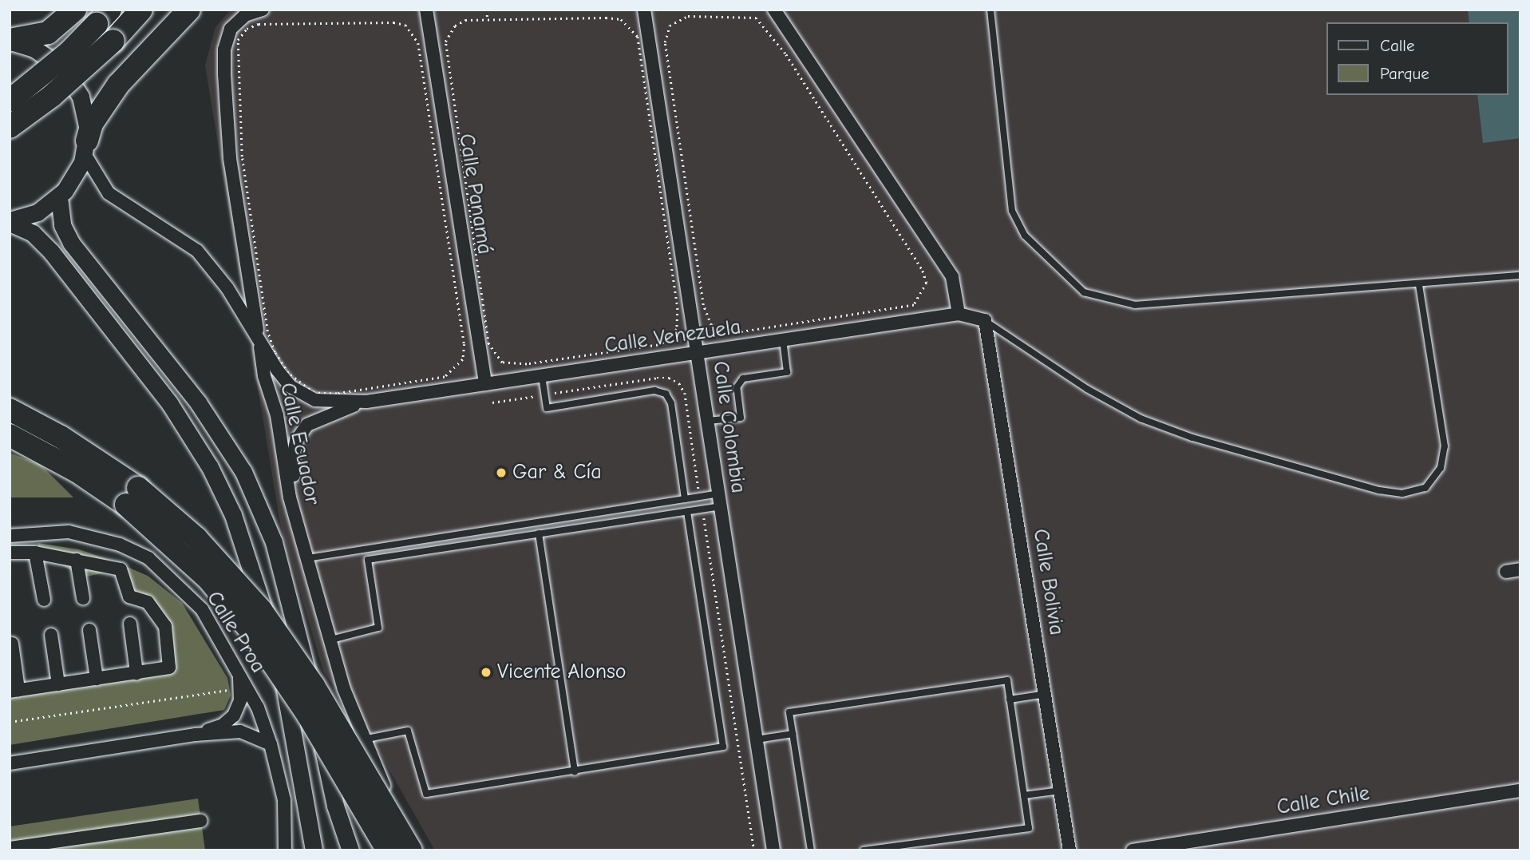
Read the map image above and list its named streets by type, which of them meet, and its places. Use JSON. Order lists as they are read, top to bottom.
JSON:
{
  "streets": {
    "street": [
      "Calle Panamá",
      "Calle Venezuela",
      "Calle Colombia",
      "Calle Ecuador",
      "Calle Bolivia",
      "Calle Proa",
      "Calle Chile"
    ]
  },
  "crossings": [
    ["Calle Panamá", "Calle Venezuela"],
    ["Calle Venezuela", "Calle Colombia"],
    ["Calle Venezuela", "Calle Bolivia"]
  ],
  "places": ["Gar & Cía", "Vicente Alonso"],
  "legend": ["Calle", "Parque"]
}
